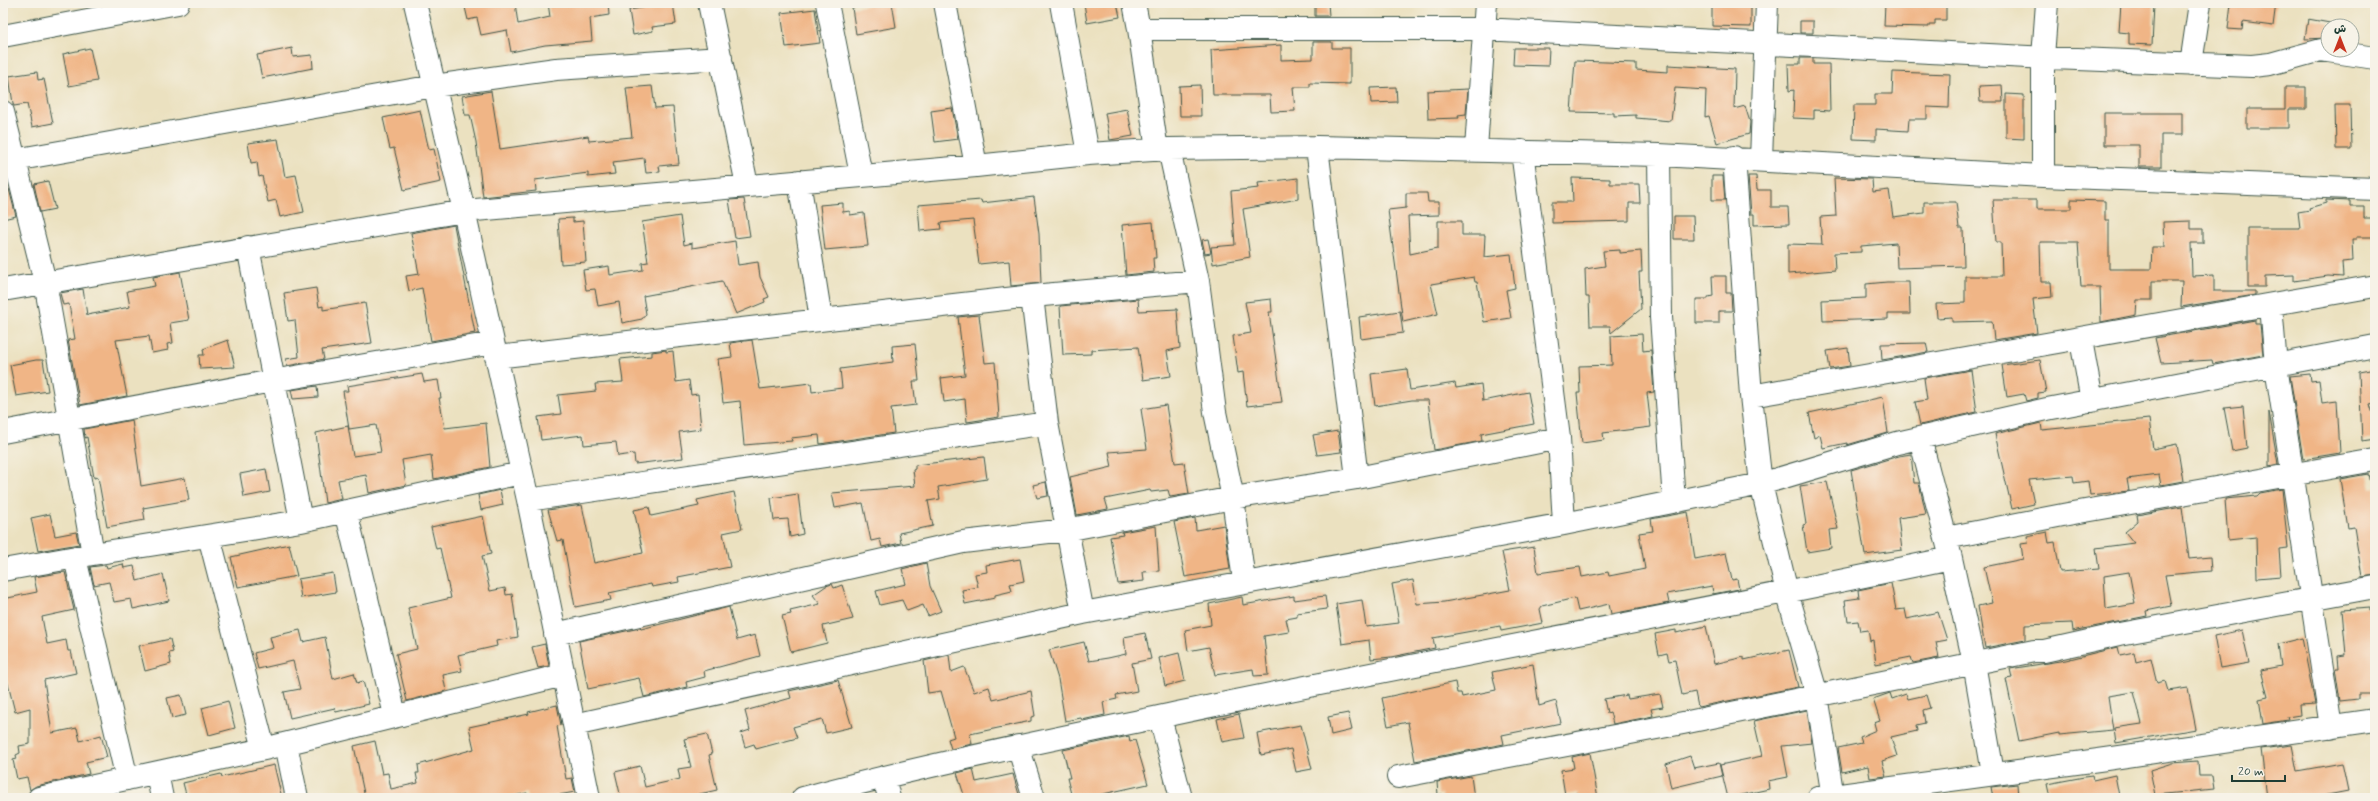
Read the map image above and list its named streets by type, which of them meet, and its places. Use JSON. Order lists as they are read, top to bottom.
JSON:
{
  "scale_bar": "20 m",
  "north": "top"
}
